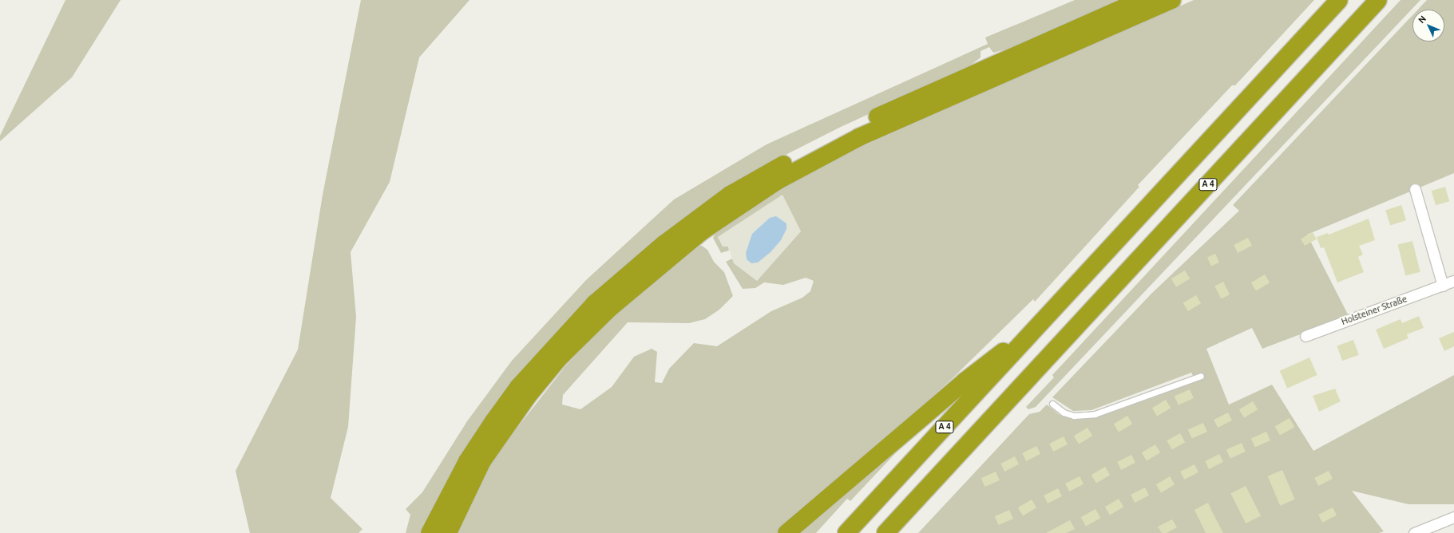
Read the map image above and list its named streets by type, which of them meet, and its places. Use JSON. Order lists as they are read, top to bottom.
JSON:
{
  "streets": {
    "highway": ["A 4"],
    "street": ["Holsteiner Straße"]
  },
  "north": "top left"
}
